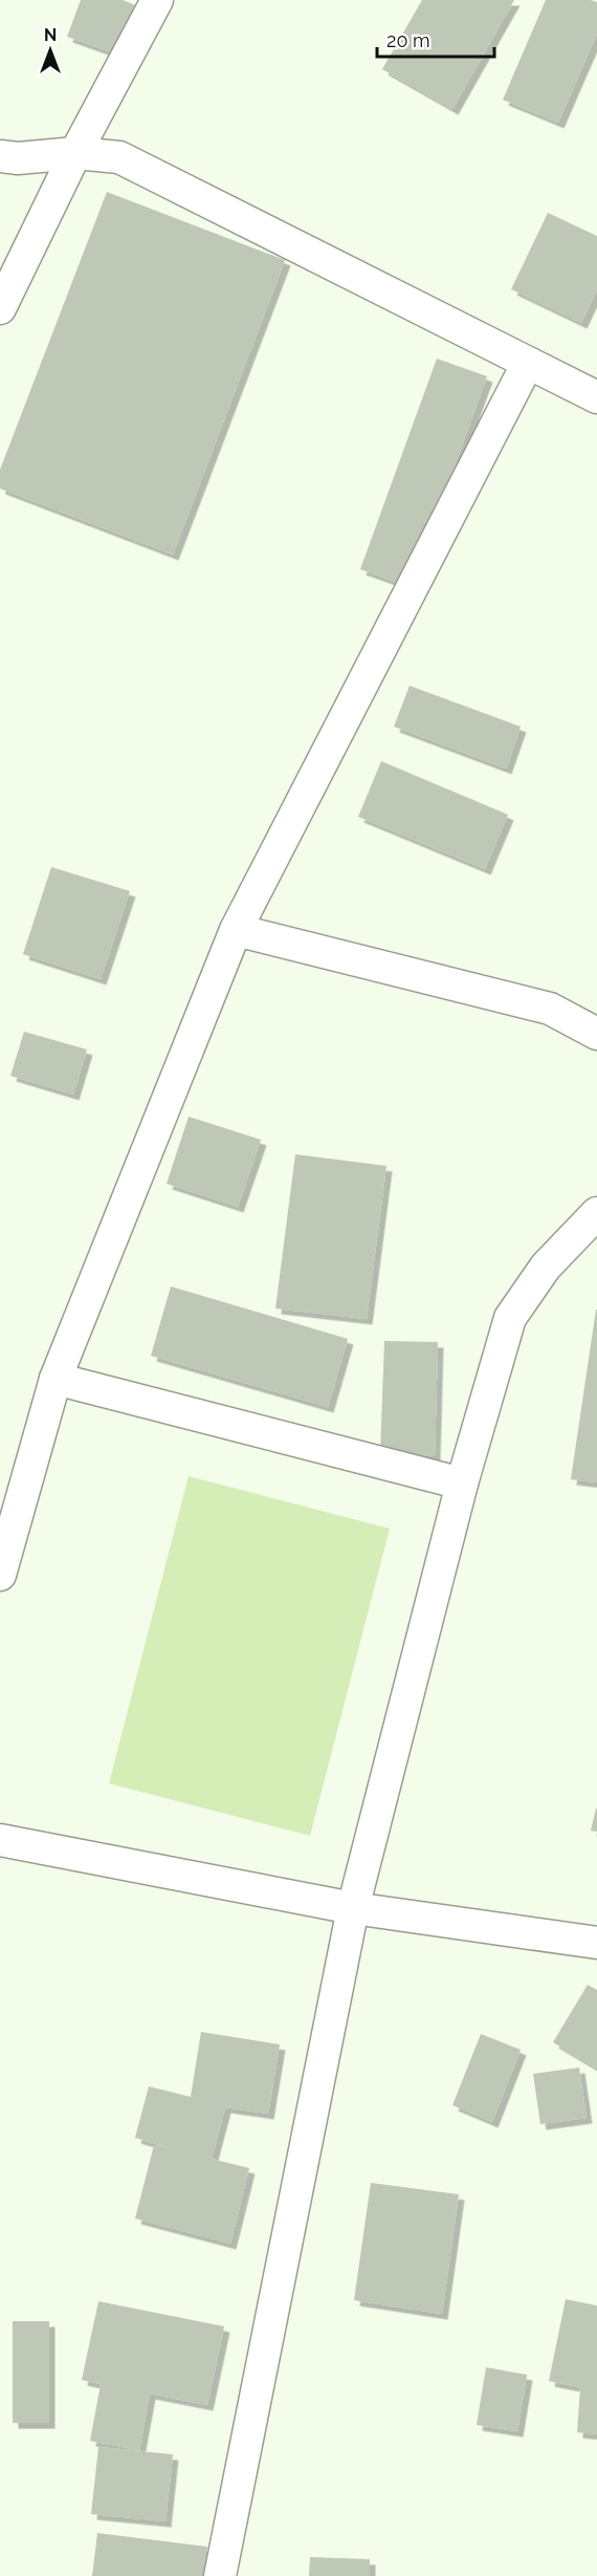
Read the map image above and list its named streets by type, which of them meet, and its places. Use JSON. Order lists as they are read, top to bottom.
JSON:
{
  "scale_bar": "20 m",
  "north": "top"
}
